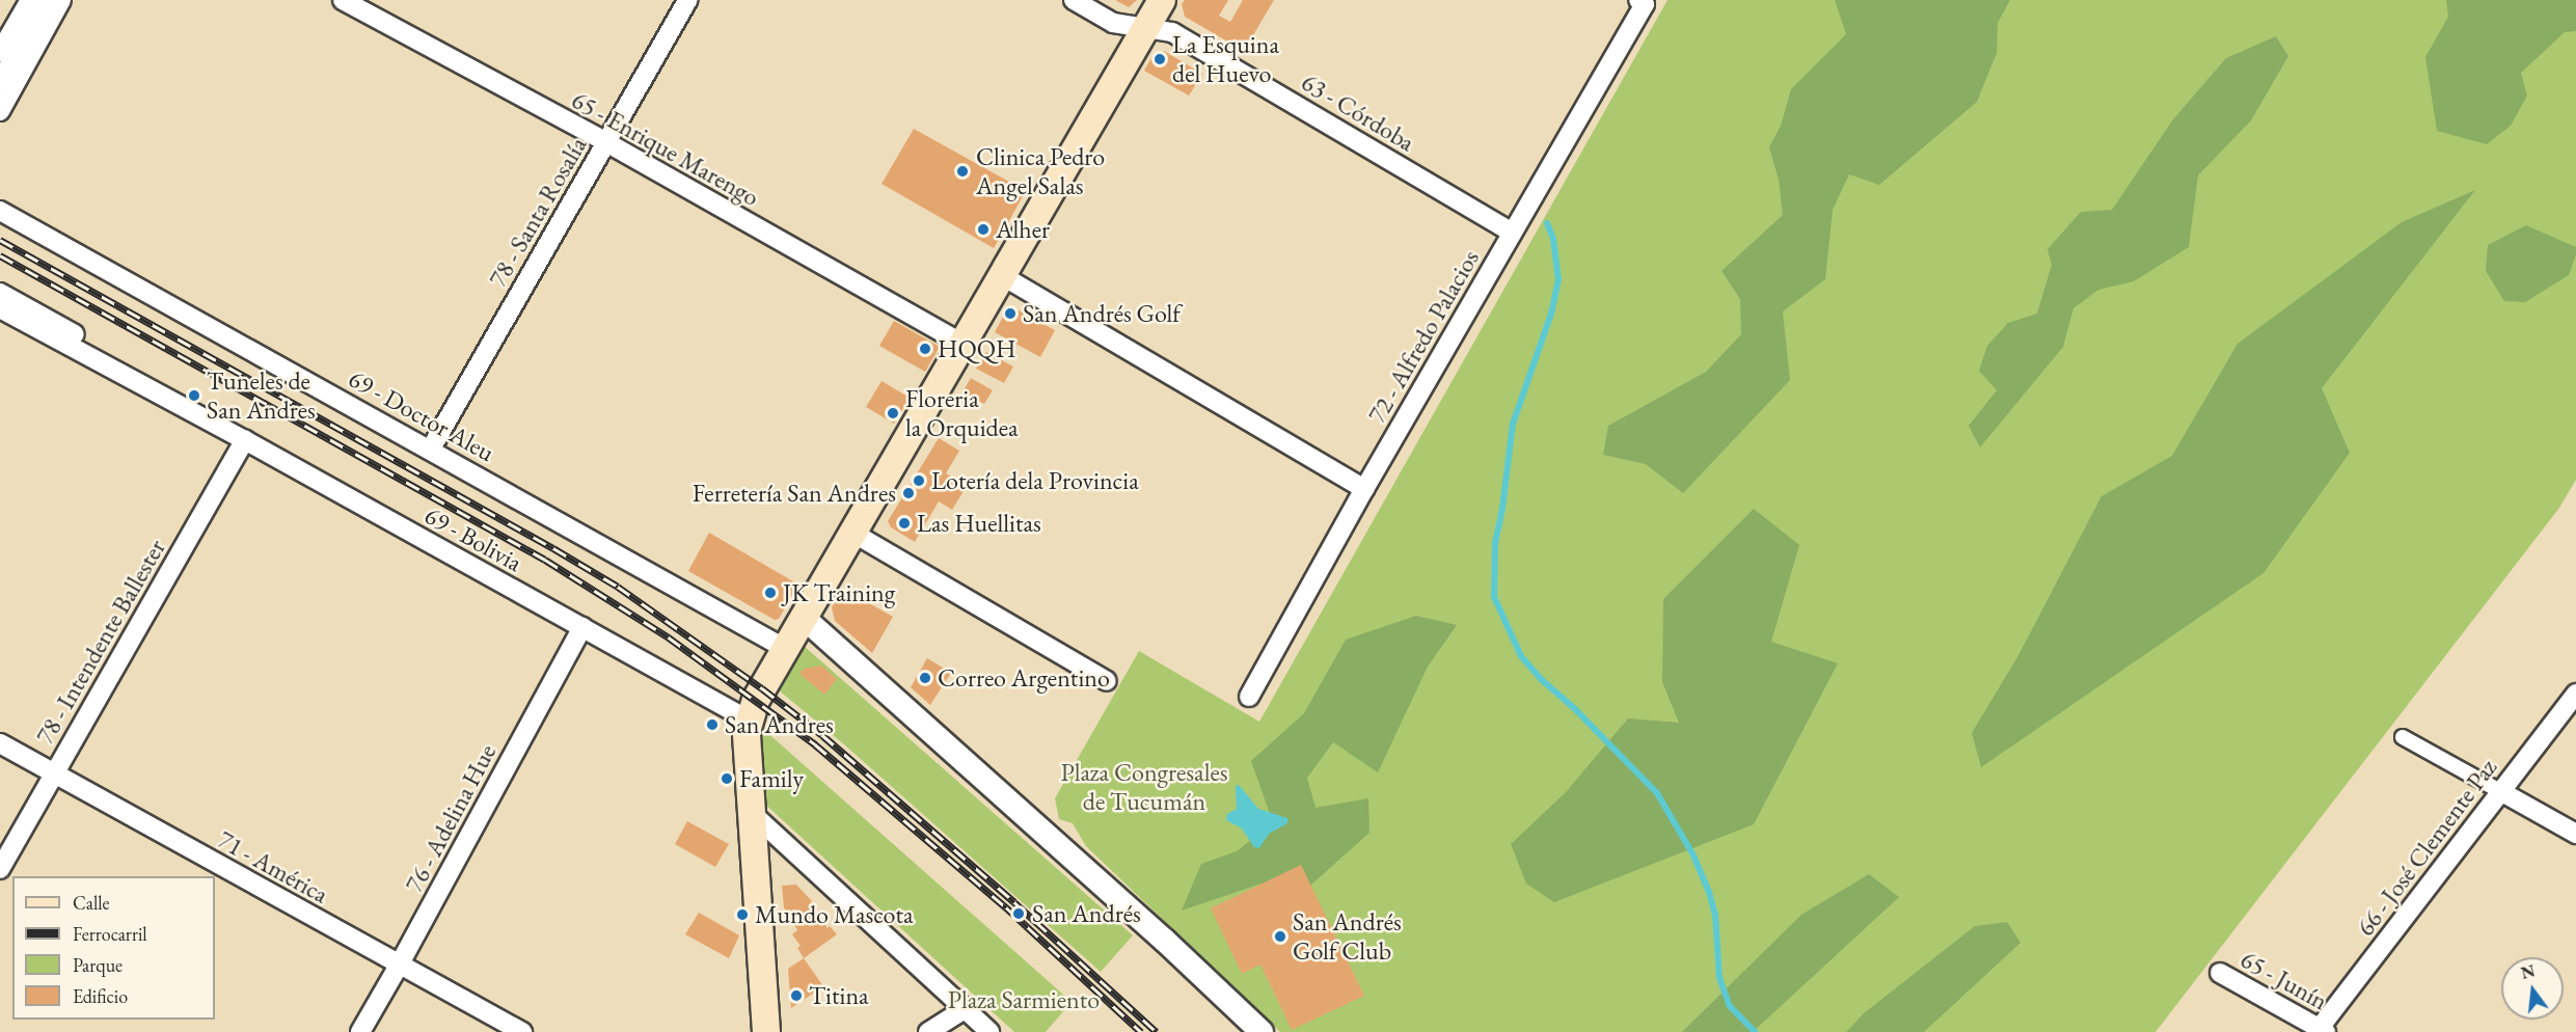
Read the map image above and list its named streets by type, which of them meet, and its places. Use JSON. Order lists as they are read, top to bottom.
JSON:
{
  "streets": {
    "street": [
      "63 - Córdoba",
      "65 - Enrique Marengo",
      "78 - Santa Rosalía",
      "72 - Alfredo Palacios",
      "69 - Doctor Aleu",
      "69 - Bolivia",
      "78 - Intendente Ballester",
      "76 - Adelina Hue",
      "66 - José Clemente Paz",
      "71 - América",
      "65 - Junín"
    ]
  },
  "crossings": [
    ["63 - Córdoba", "72 - Alfredo Palacios"],
    ["65 - Enrique Marengo", "78 - Santa Rosalía"],
    ["78 - Santa Rosalía", "69 - Doctor Aleu"],
    ["69 - Bolivia", "78 - Intendente Ballester"],
    ["69 - Bolivia", "76 - Adelina Hue"],
    ["78 - Intendente Ballester", "71 - América"],
    ["76 - Adelina Hue", "71 - América"],
    ["66 - José Clemente Paz", "65 - Junín"]
  ],
  "parks": ["Plaza Congresales de Tucumán", "Plaza Sarmiento"],
  "places": [
    "La Esquina del Huevo",
    "Clinica Pedro Angel Salas",
    "Alher",
    "San Andrés Golf",
    "HQQH",
    "Tuneles de San Andres",
    "Floreria la Orquidea",
    "Lotería dela Provincia",
    "Ferretería San Andres",
    "Las Huellitas",
    "JK Training",
    "Correo Argentino",
    "San Andres",
    "Family",
    "San Andrés",
    "Mundo Mascota",
    "San Andrés Golf Club",
    "Titina"
  ],
  "legend": [
    "Calle",
    "Ferrocarril",
    "Parque",
    "Edificio"
  ],
  "north": "top"
}
